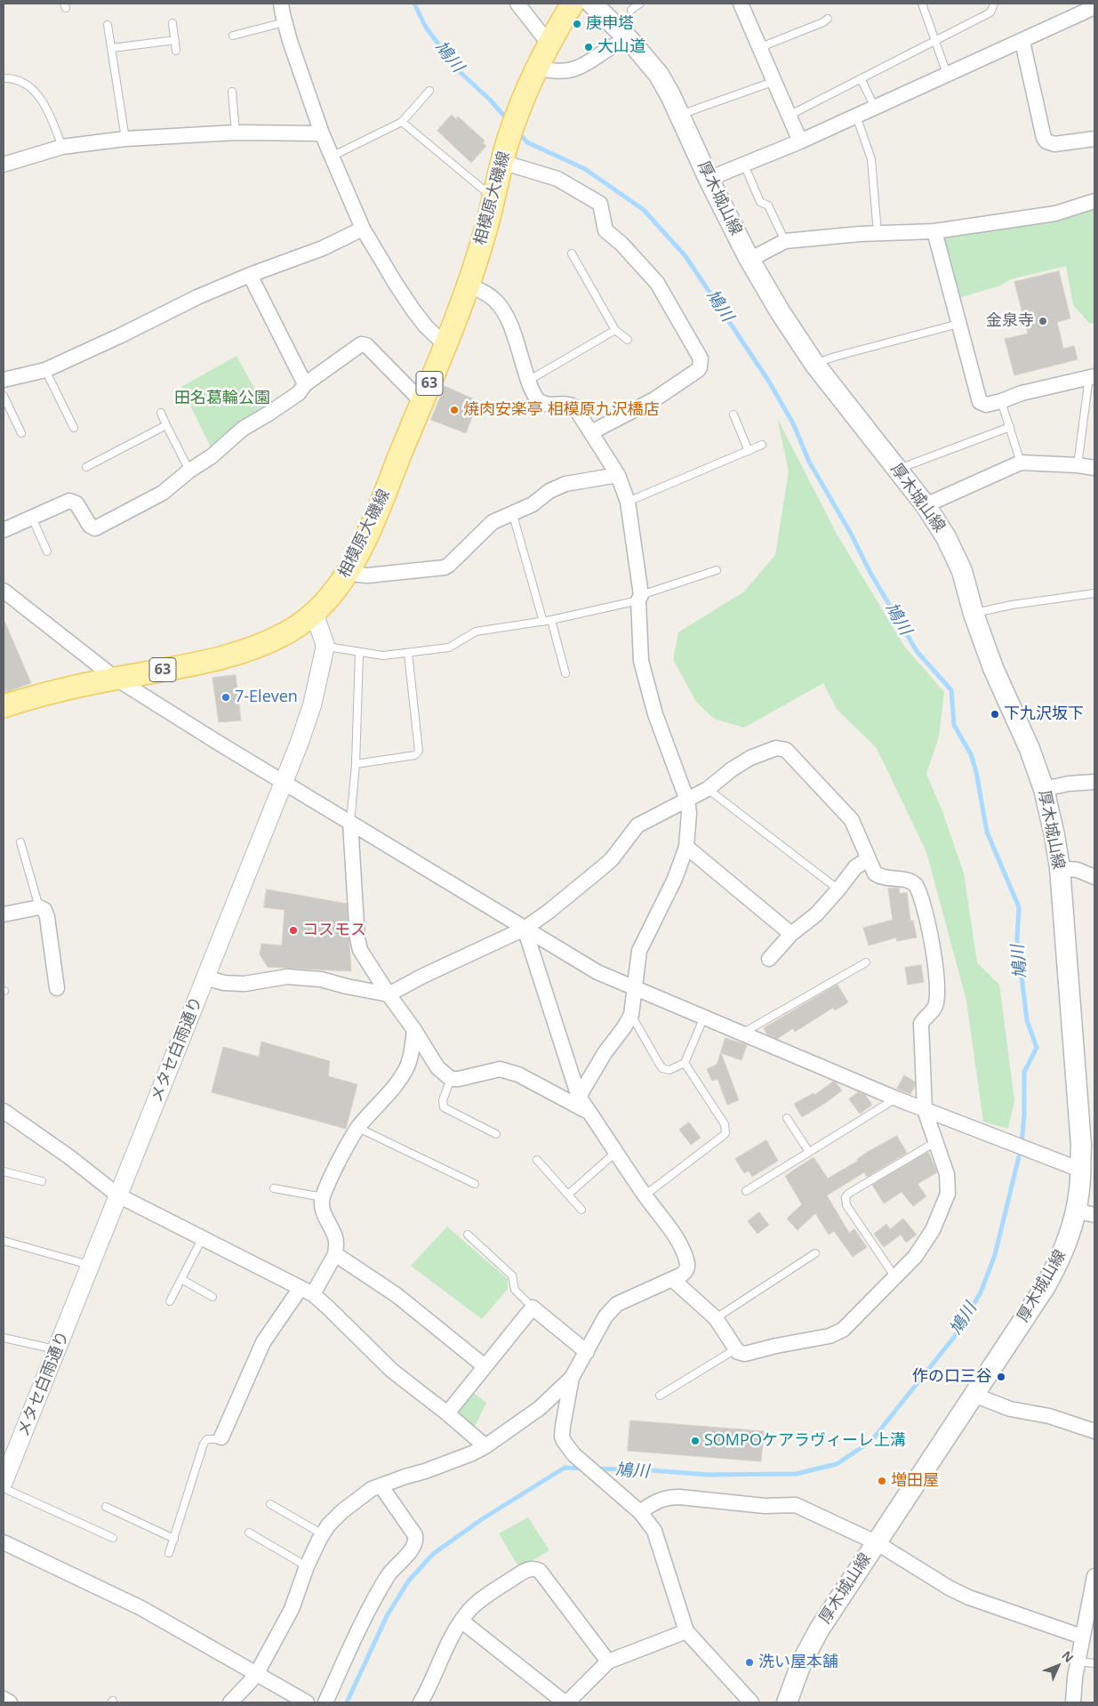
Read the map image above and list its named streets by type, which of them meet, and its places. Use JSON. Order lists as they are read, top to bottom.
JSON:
{
  "streets": {
    "main road": ["相模原大磯線", "厚木城山線", "63"],
    "street": ["メタセ白雨通り"]
  },
  "crossings": [
    ["相模原大磯線", "63"]
  ],
  "water": ["鳩川"],
  "parks": ["田名葛輪公園"],
  "places": [
    "庚申塔",
    "大山道",
    "金泉寺",
    "焼肉安楽亭 相模原九沢橋店",
    "7-Eleven",
    "下九沢坂下",
    "コスモス",
    "作の口三谷",
    "SOMPOケアラヴィーレ上溝",
    "増田屋",
    "洗い屋本舗"
  ],
  "north": "top right"
}
